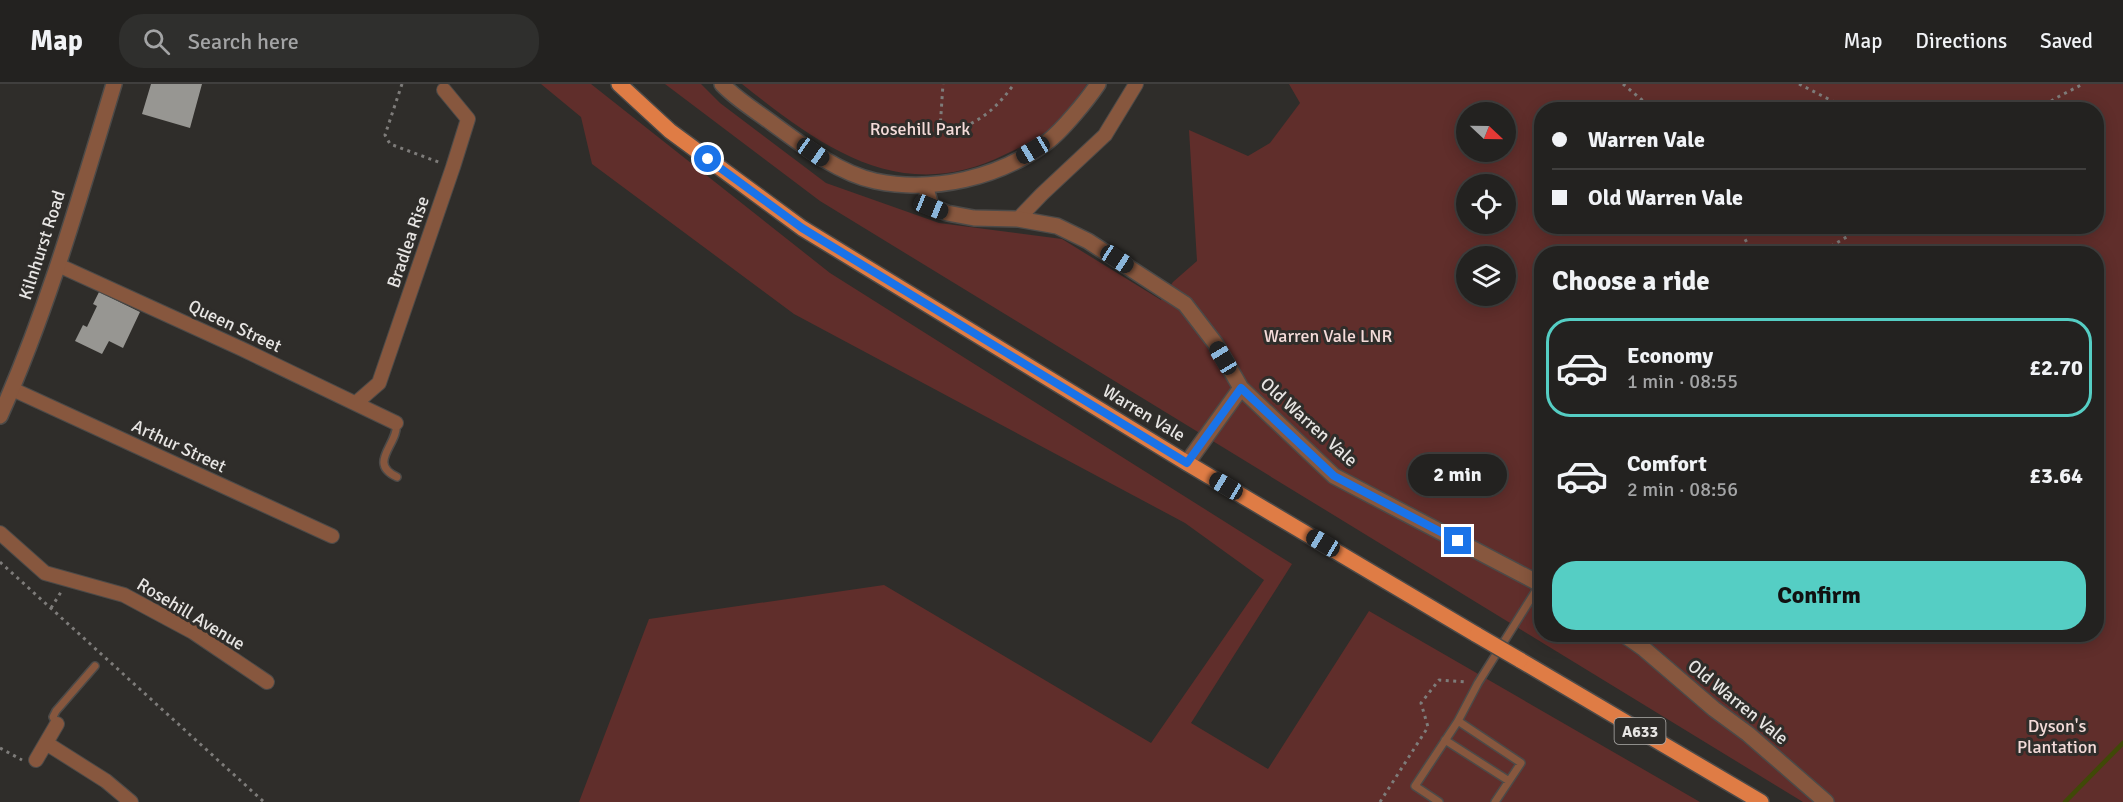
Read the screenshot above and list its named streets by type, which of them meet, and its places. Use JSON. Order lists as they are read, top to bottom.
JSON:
{
  "streets": {
    "main road": ["Warren Vale", "A633"],
    "street": [
      "Bradlea Rise",
      "Kilnhurst Road",
      "Queen Street",
      "Old Warren Vale",
      "Arthur Street",
      "Rosehill Avenue"
    ]
  },
  "crossings": [
    ["Bradlea Rise", "Queen Street"],
    ["Kilnhurst Road", "Queen Street"],
    ["Kilnhurst Road", "Arthur Street"],
    ["Warren Vale", "Old Warren Vale"]
  ],
  "parks": ["Rosehill Park", "Warren Vale LNR", "Dyson's Plantation"],
  "north": "right",
  "page": {
    "header": "Map",
    "search": "Search here",
    "nav": ["Map", "Directions", "Saved"],
    "banner": ["Warren Vale", "Old Warren Vale"],
    "heading": "Choose a ride",
    "list": [
      {
        "name": "Economy",
        "note": "1 min · 08:55",
        "value": "£2.70"
      },
      {
        "name": "Comfort",
        "note": "2 min · 08:56",
        "value": "£3.64"
      }
    ],
    "bubble": "2 min",
    "buttons": "Confirm"
  }
}
